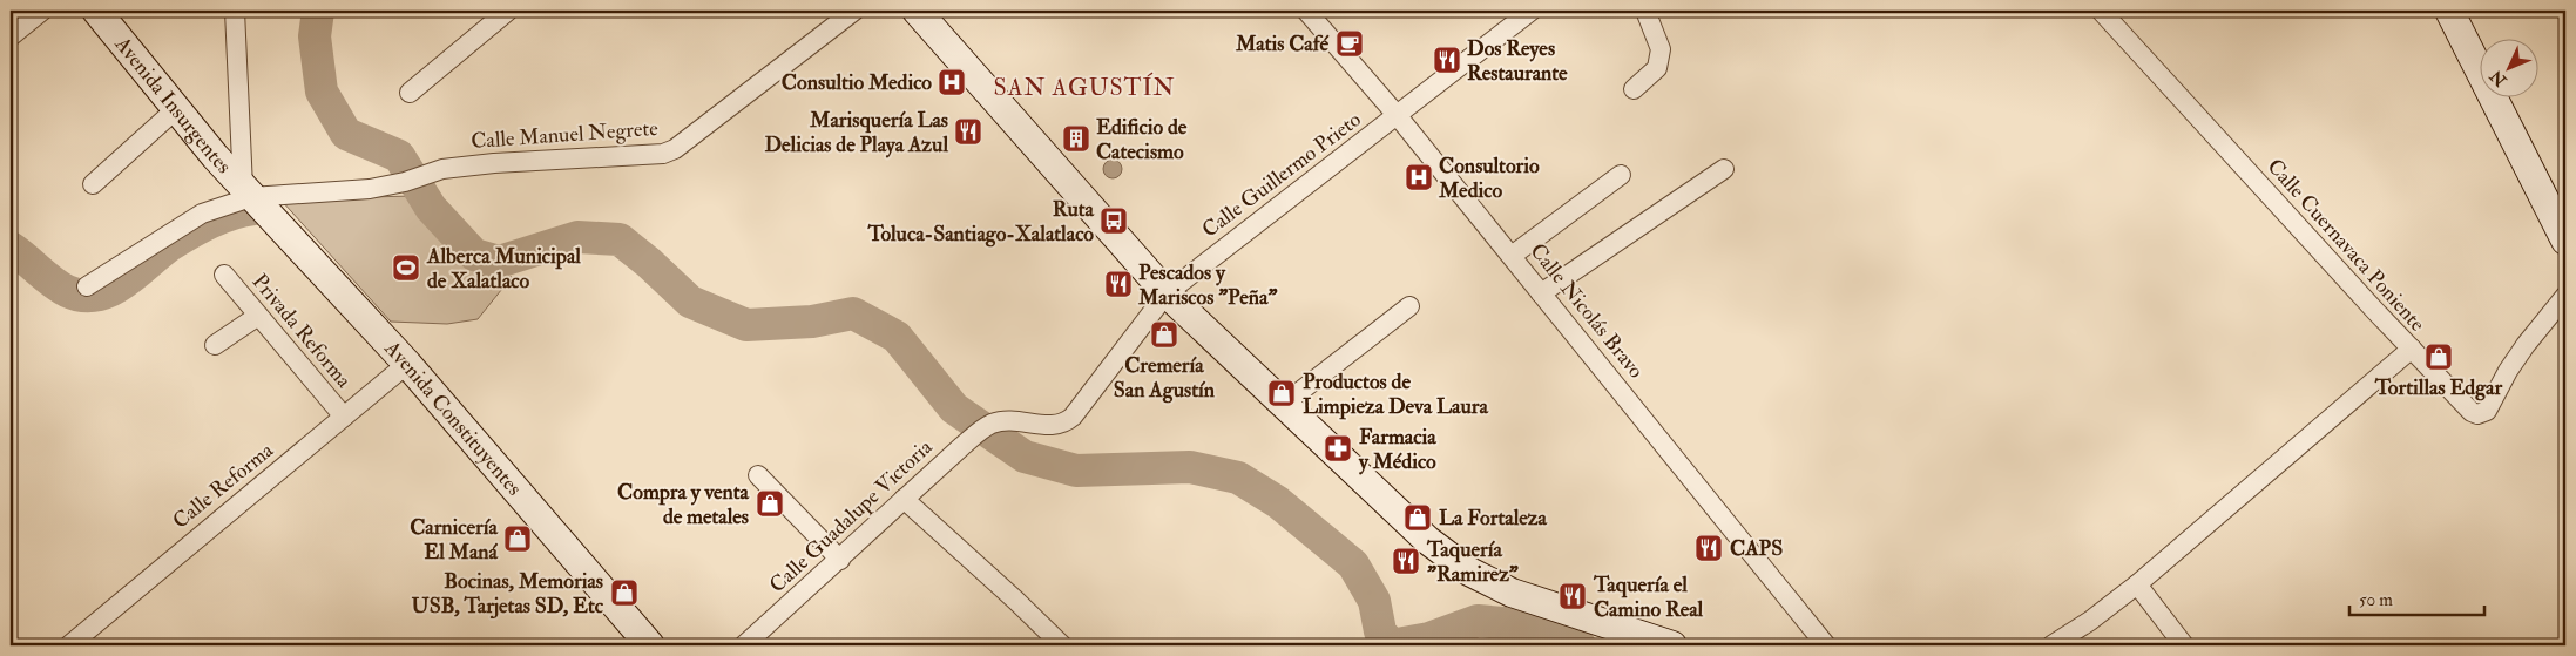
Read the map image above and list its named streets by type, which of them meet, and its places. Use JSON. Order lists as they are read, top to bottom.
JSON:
{
  "streets": {
    "main road": ["Avenida Insurgentes", "Avenida Constituyentes"],
    "street": [
      "Calle Manuel Negrete",
      "Calle Guillermo Prieto",
      "Calle Cuernavaca Poniente",
      "Calle Nicolás Bravo",
      "Privada Reforma",
      "Calle Reforma",
      "Calle Guadalupe Victoria"
    ]
  },
  "crossings": [
    ["Avenida Insurgentes", "Calle Manuel Negrete"],
    ["Avenida Insurgentes", "Avenida Constituyentes"],
    ["Calle Manuel Negrete", "Avenida Constituyentes"],
    ["Calle Guillermo Prieto", "Calle Nicolás Bravo"],
    ["Calle Guillermo Prieto", "Calle Guadalupe Victoria"],
    ["Privada Reforma", "Calle Reforma"],
    ["Avenida Constituyentes", "Calle Reforma"]
  ],
  "districts": ["SAN AGUSTÍN"],
  "places": {
    "cafe": ["Matis Café"],
    "restaurant": [
      "Dos Reyes Restaurante",
      "Marisquería Las Delicias de Playa Azul",
      "Pescados y Mariscos \"Peña\"",
      "CAPS",
      "Taquería \"Ramirez\"",
      "Taquería el Camino Real"
    ],
    "hospital": ["Consultio Medico", "Consultorio Medico"],
    "building": ["Edificio de Catecismo"],
    "bus stop": ["Ruta Toluca-Santiago-Xalatlaco"],
    "sports": ["Alberca Municipal de Xalatlaco"],
    "shop": [
      "Cremería San Agustín",
      "Tortillas Edgar",
      "Productos de Limpieza Deva Laura",
      "Compra y venta de metales",
      "La Fortaleza",
      "Carnicería El Maná",
      "Bocinas, Memorias USB, Tarjetas SD, Etc"
    ],
    "pharmacy": ["Farmacia y Médico"]
  },
  "scale_bar": "50 m",
  "north": "bottom left"
}
